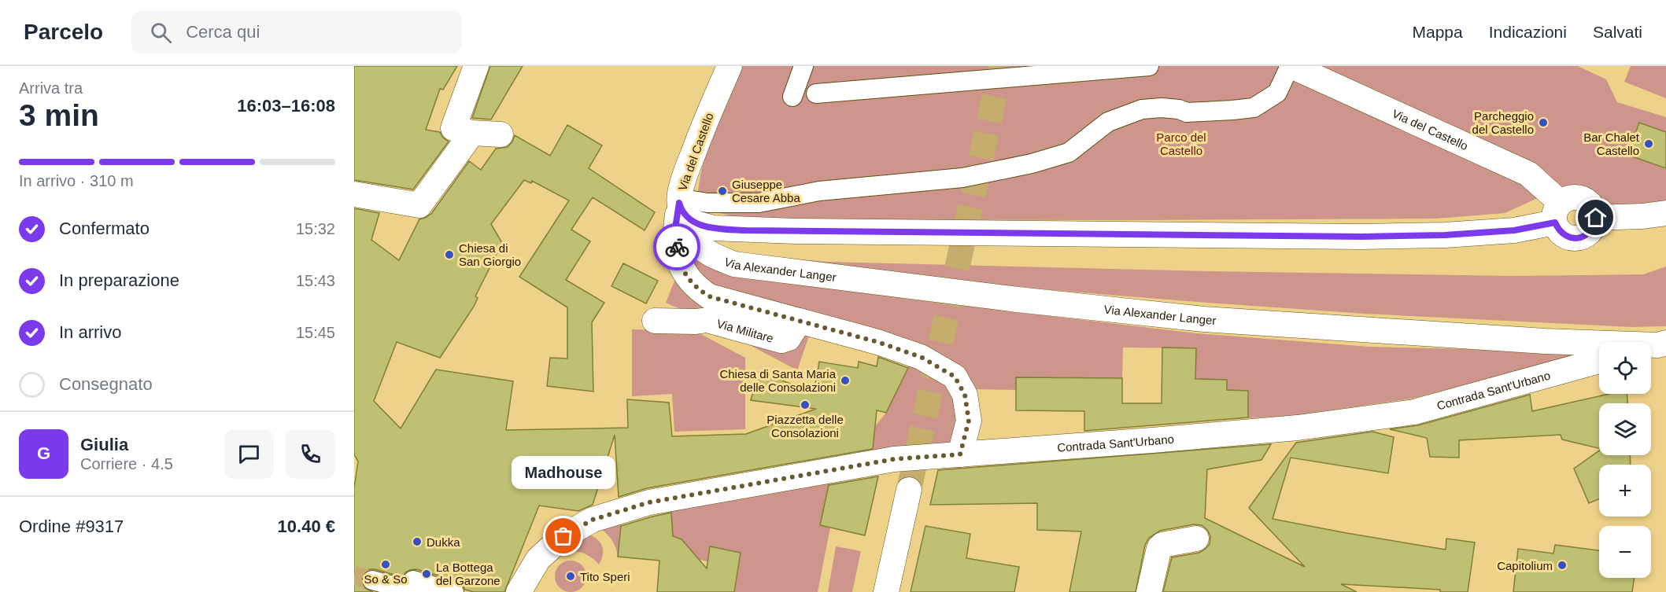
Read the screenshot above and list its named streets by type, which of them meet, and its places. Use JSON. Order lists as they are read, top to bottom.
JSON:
{
  "streets": {
    "street": [
      "Via del Castello",
      "Via Alexander Langer",
      "Via Militare",
      "Contrada Sant'Urbano"
    ]
  },
  "crossings": [
    ["Via del Castello", "Via Alexander Langer"],
    ["Via del Castello", "Via Militare"],
    ["Via Alexander Langer", "Via Militare"],
    ["Via Militare", "Contrada Sant'Urbano"]
  ],
  "parks": ["Parco del Castello"],
  "places": [
    "Parcheggio del Castello",
    "Bar Chalet Castello",
    "Giuseppe Cesare Abba",
    "Chiesa di San Giorgio",
    "Chiesa di Santa Maria delle Consolazioni",
    "Piazzetta delle Consolazioni",
    "Madhouse",
    "Dukka",
    "So & So",
    "Capitolium",
    "La Bottega del Garzone",
    "Tito Speri"
  ],
  "page": {
    "header": "Parcelo",
    "search": "Cerca qui",
    "nav": ["Mappa", "Indicazioni", "Salvati"],
    "heading": ["3 min", "Arriva tra", "16:03–16:08"],
    "panel": [
      "Giulia",
      "Corriere · 4.5",
      "Ordine #9317",
      "10.40 €"
    ],
    "bar": "In arrivo · 310 m",
    "list": [
      ["Confermato", "15:32"],
      ["In preparazione", "15:43"],
      ["In arrivo", "15:45"],
      "Consegnato"
    ],
    "map_buttons": ["+", "−"],
    "round": "G",
    "bubble": "Madhouse"
  }
}
